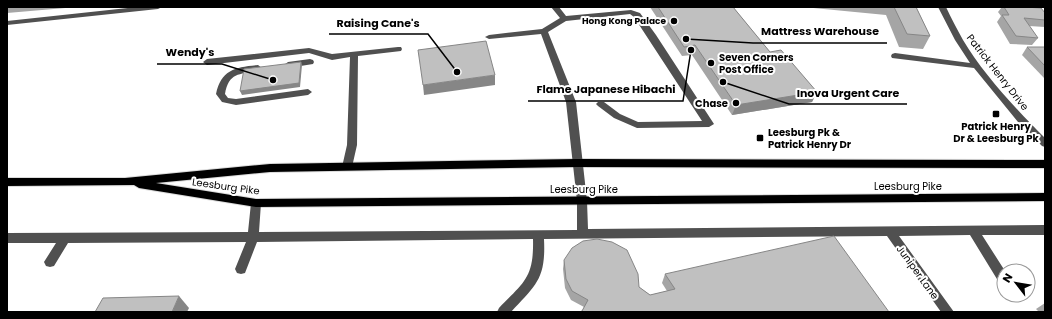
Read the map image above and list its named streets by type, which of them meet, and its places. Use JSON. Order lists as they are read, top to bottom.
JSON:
{
  "streets": {
    "main road": ["Leesburg Pike"],
    "street": ["Patrick Henry Drive", "Juniper Lane"]
  },
  "places": {
    "other": [
      "Hong Kong Palace",
      "Mattress Warehouse",
      "Flame Japanese Hibachi",
      "Seven Corners Post Office",
      "Raising Cane's",
      "Wendy's",
      "Inova Urgent Care",
      "Chase"
    ],
    "transit": ["Patrick Henry Dr & Leesburg Pk", "Leesburg Pk & Patrick Henry Dr"]
  },
  "north": "top left"
}
